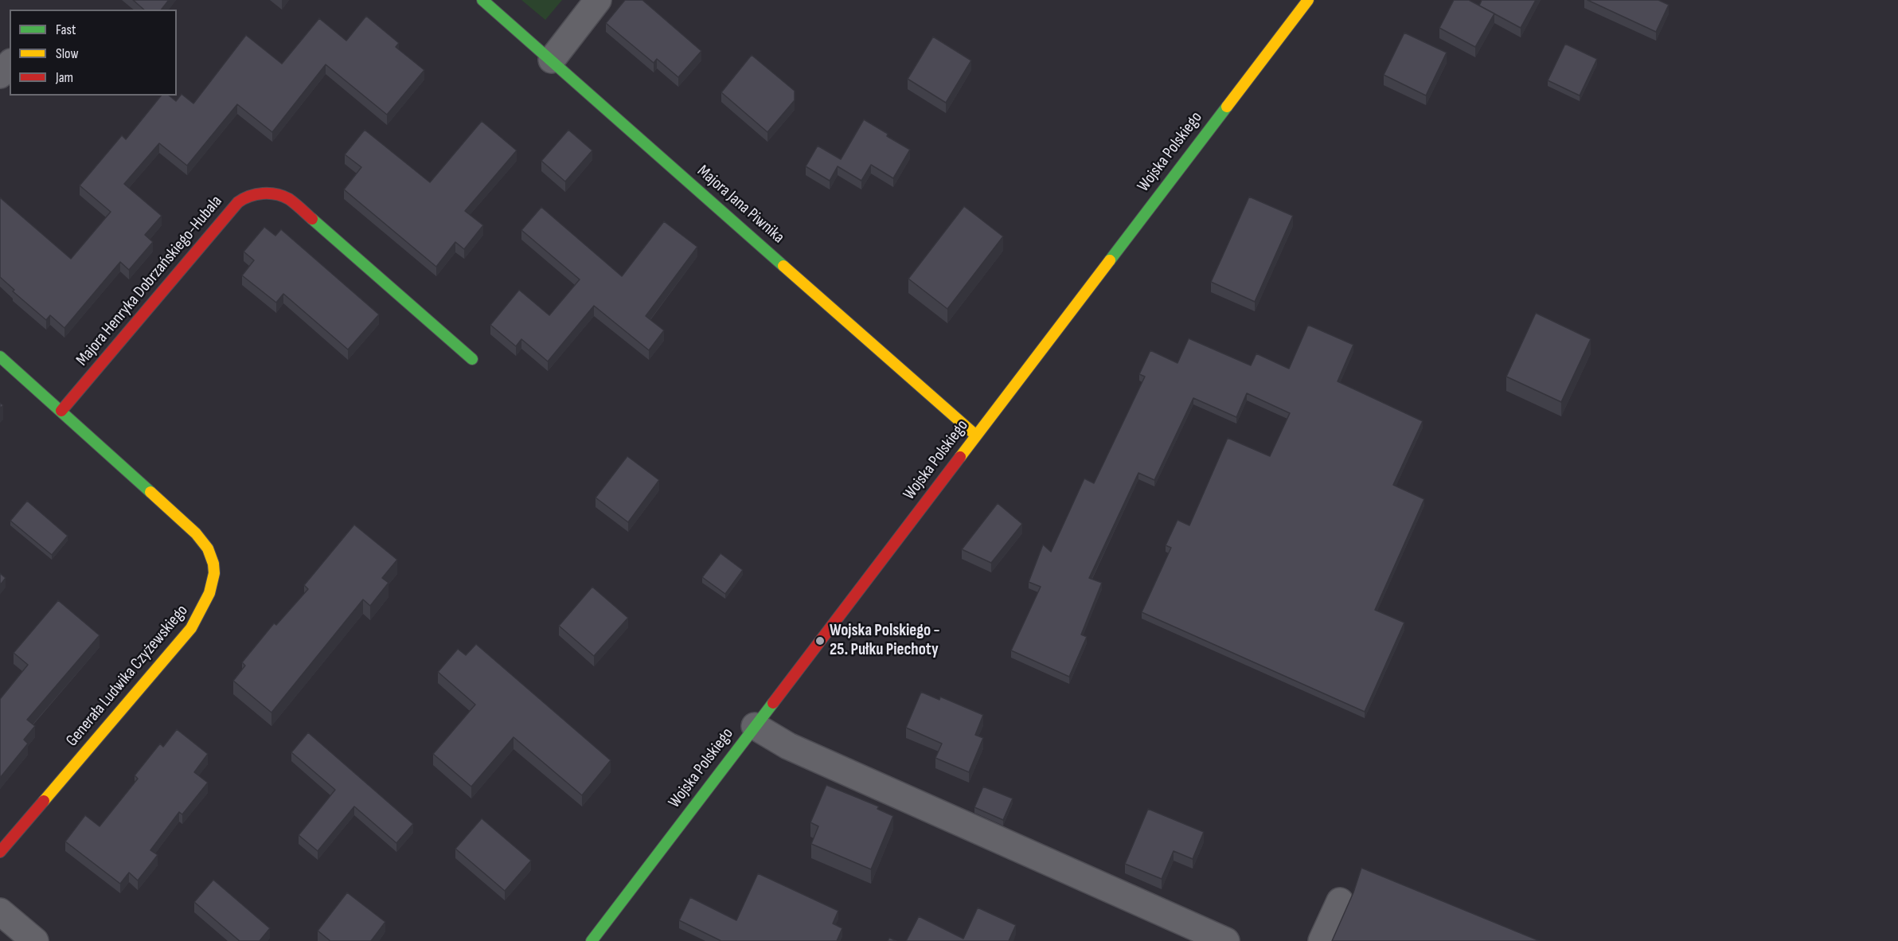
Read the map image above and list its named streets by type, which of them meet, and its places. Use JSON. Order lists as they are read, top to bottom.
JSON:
{
  "streets": {
    "street": [
      "Wojska Polskiego",
      "Majora Jana Piwnika",
      "Majora Henryka Dobrzańskiego-Hubala",
      "Generała Ludwika Czyżewskiego"
    ]
  },
  "crossings": [
    ["Wojska Polskiego", "Majora Jana Piwnika"],
    ["Majora Henryka Dobrzańskiego-Hubala", "Generała Ludwika Czyżewskiego"]
  ],
  "places": ["Wojska Polskiego - 25. Pułku Piechoty"],
  "legend": ["Fast", "Slow", "Jam"]
}
